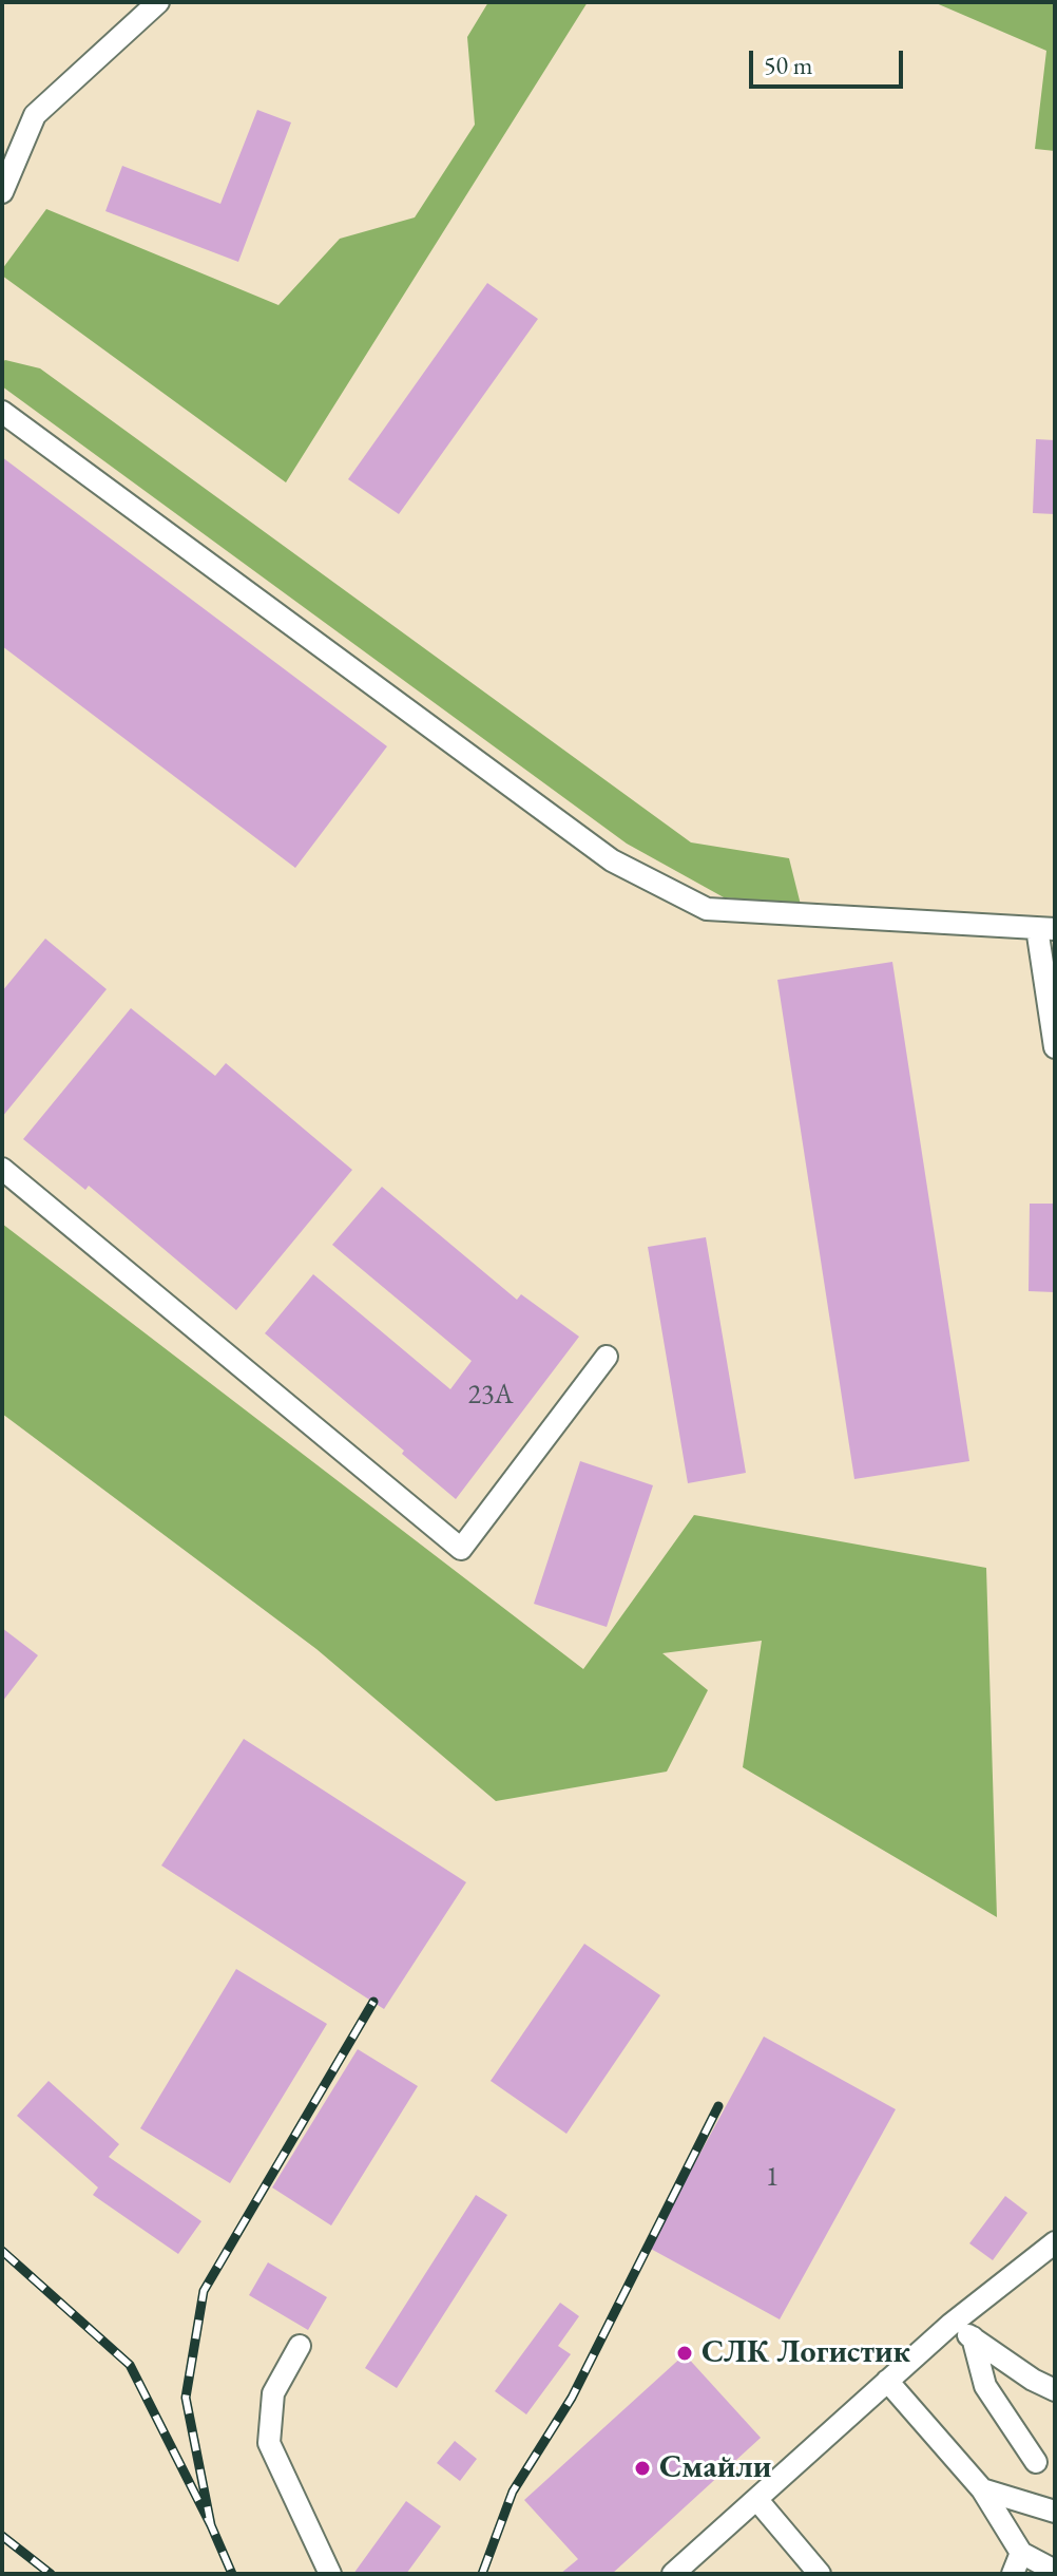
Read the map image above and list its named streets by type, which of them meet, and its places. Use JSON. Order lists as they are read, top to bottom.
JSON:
{
  "places": ["СЛК Логистик", "Смайли"],
  "house_numbers": ["23А", "1"],
  "scale_bar": "50 m"
}
